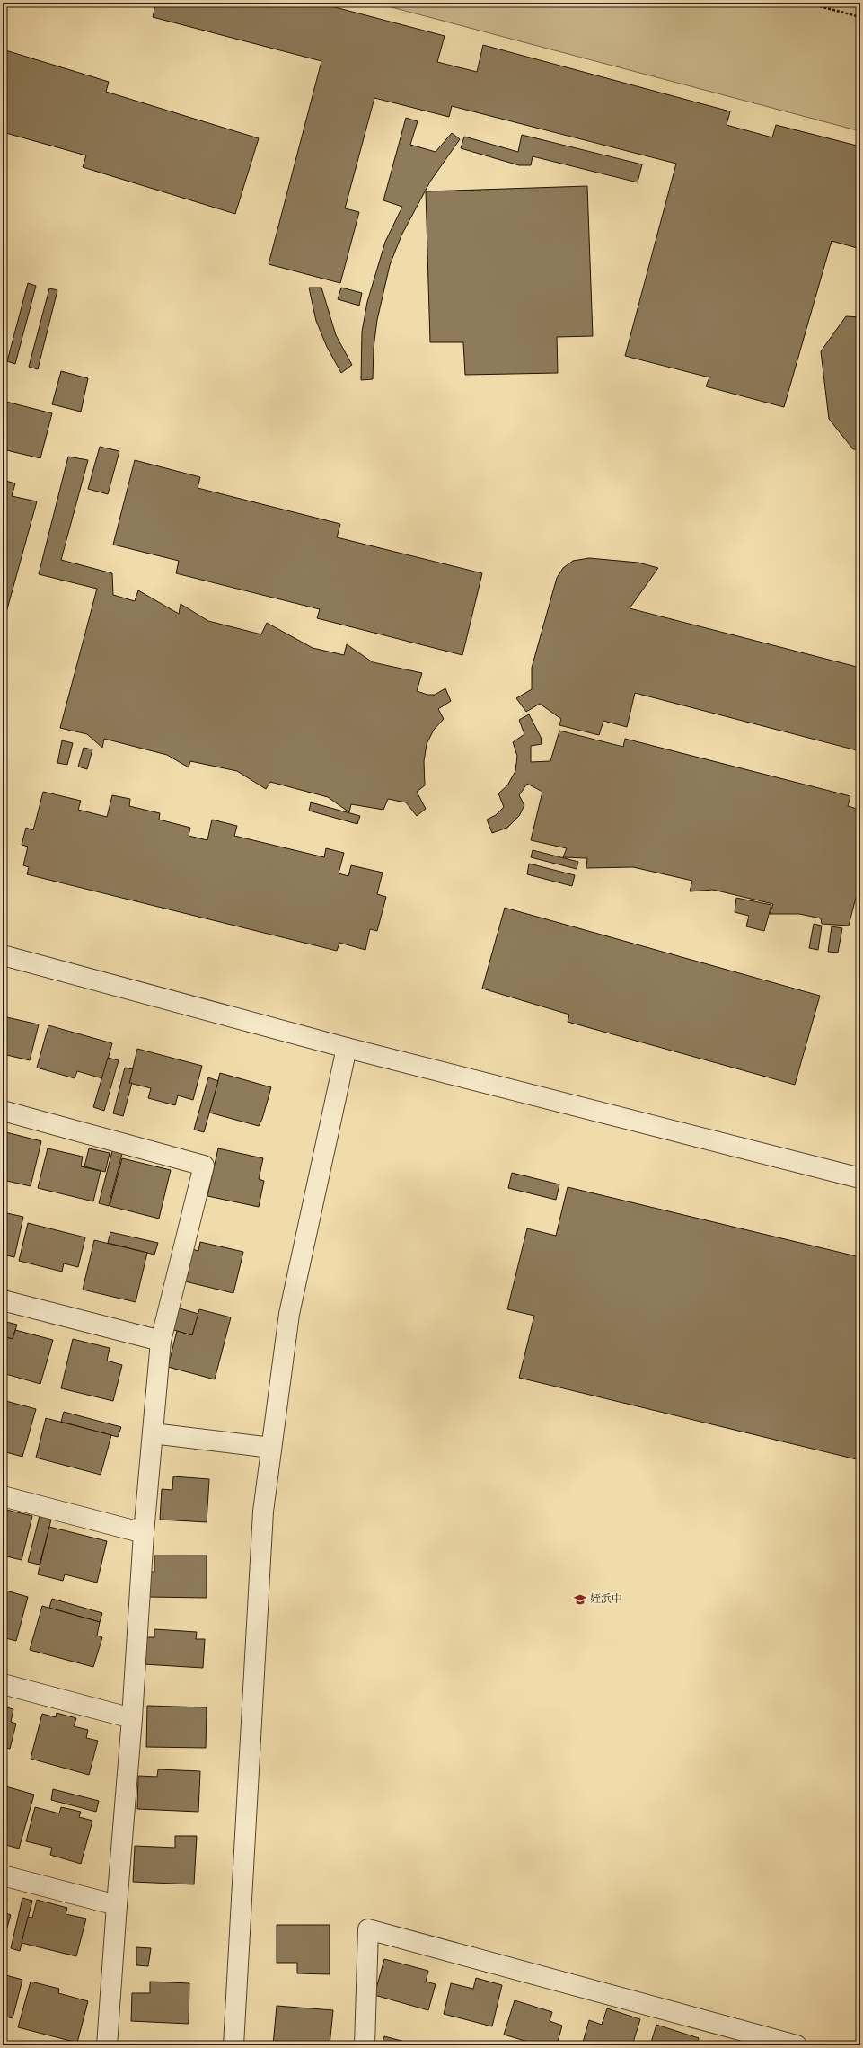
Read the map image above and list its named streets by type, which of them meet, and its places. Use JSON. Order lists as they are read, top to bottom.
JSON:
{
  "places": {
    "school or university": ["姪浜中"]
  }
}
